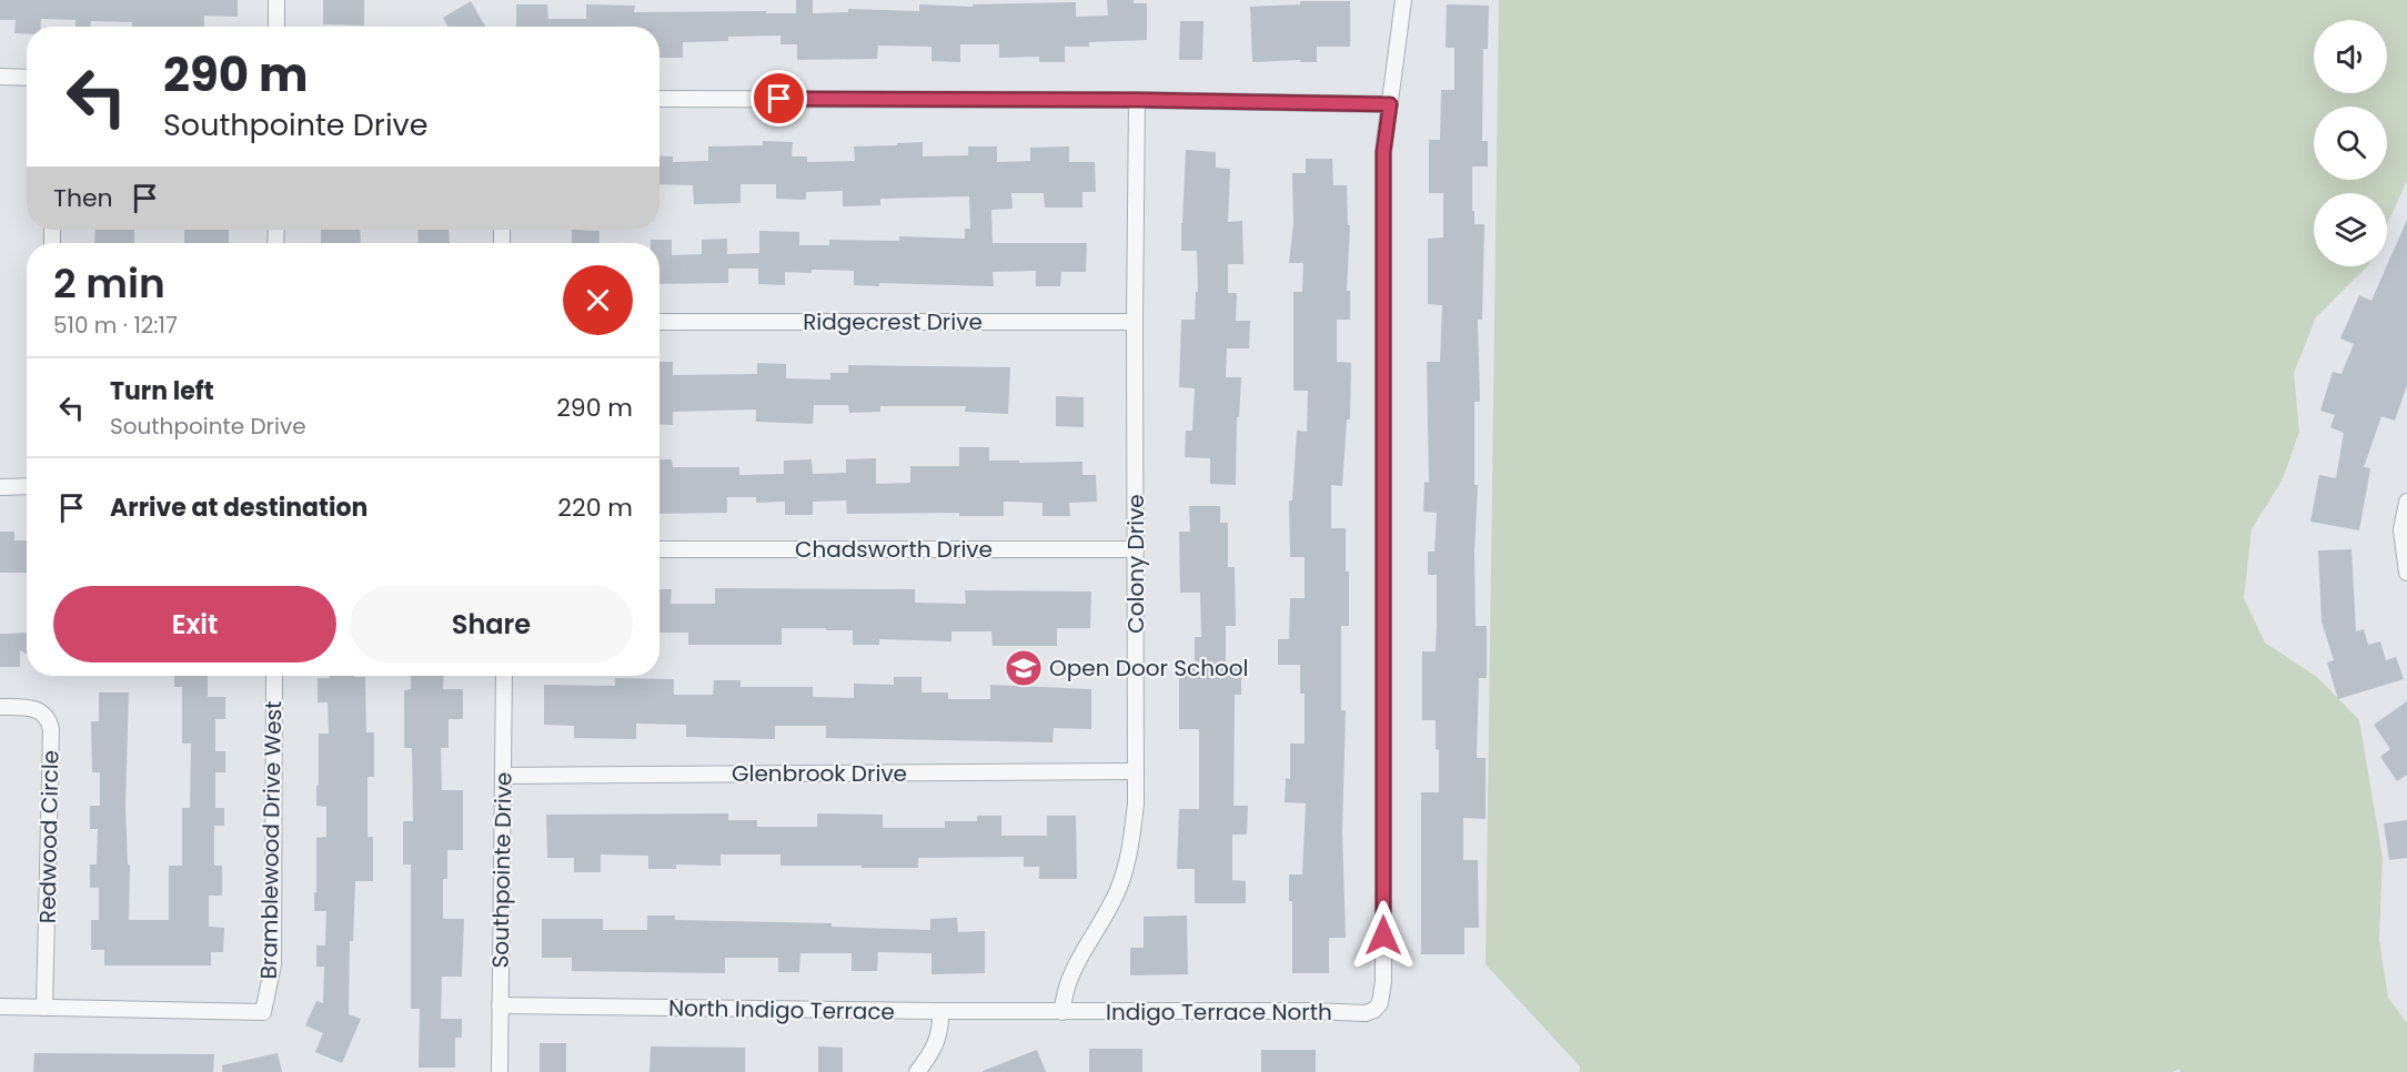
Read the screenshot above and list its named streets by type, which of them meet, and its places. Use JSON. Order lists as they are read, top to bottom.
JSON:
{
  "streets": {
    "street": [
      "Ridgecrest Drive",
      "Chadsworth Drive",
      "Colony Drive",
      "Glenbrook Drive",
      "Redwood Circle",
      "Bramblewood Drive West",
      "Southpointe Drive",
      "North Indigo Terrace",
      "Indigo Terrace North"
    ]
  },
  "crossings": [
    ["Ridgecrest Drive", "Colony Drive"],
    ["Chadsworth Drive", "Colony Drive"],
    ["Colony Drive", "Glenbrook Drive"],
    ["Colony Drive", "North Indigo Terrace"],
    ["Colony Drive", "Indigo Terrace North"],
    ["Glenbrook Drive", "Southpointe Drive"],
    ["Redwood Circle", "Bramblewood Drive West"],
    ["Southpointe Drive", "North Indigo Terrace"],
    ["North Indigo Terrace", "Indigo Terrace North"]
  ],
  "places": {
    "school or university": ["Open Door School"]
  },
  "page": {
    "turn": ["290 m", "Southpointe Drive"],
    "then": "Then",
    "heading": ["2 min", "510 m · 12:17"],
    "list": [
      {
        "name": "Turn left",
        "note": "Southpointe Drive",
        "value": "290 m"
      },
      {
        "name": "Arrive at destination",
        "value": "220 m"
      }
    ],
    "buttons": ["Exit", "Share"]
  }
}
